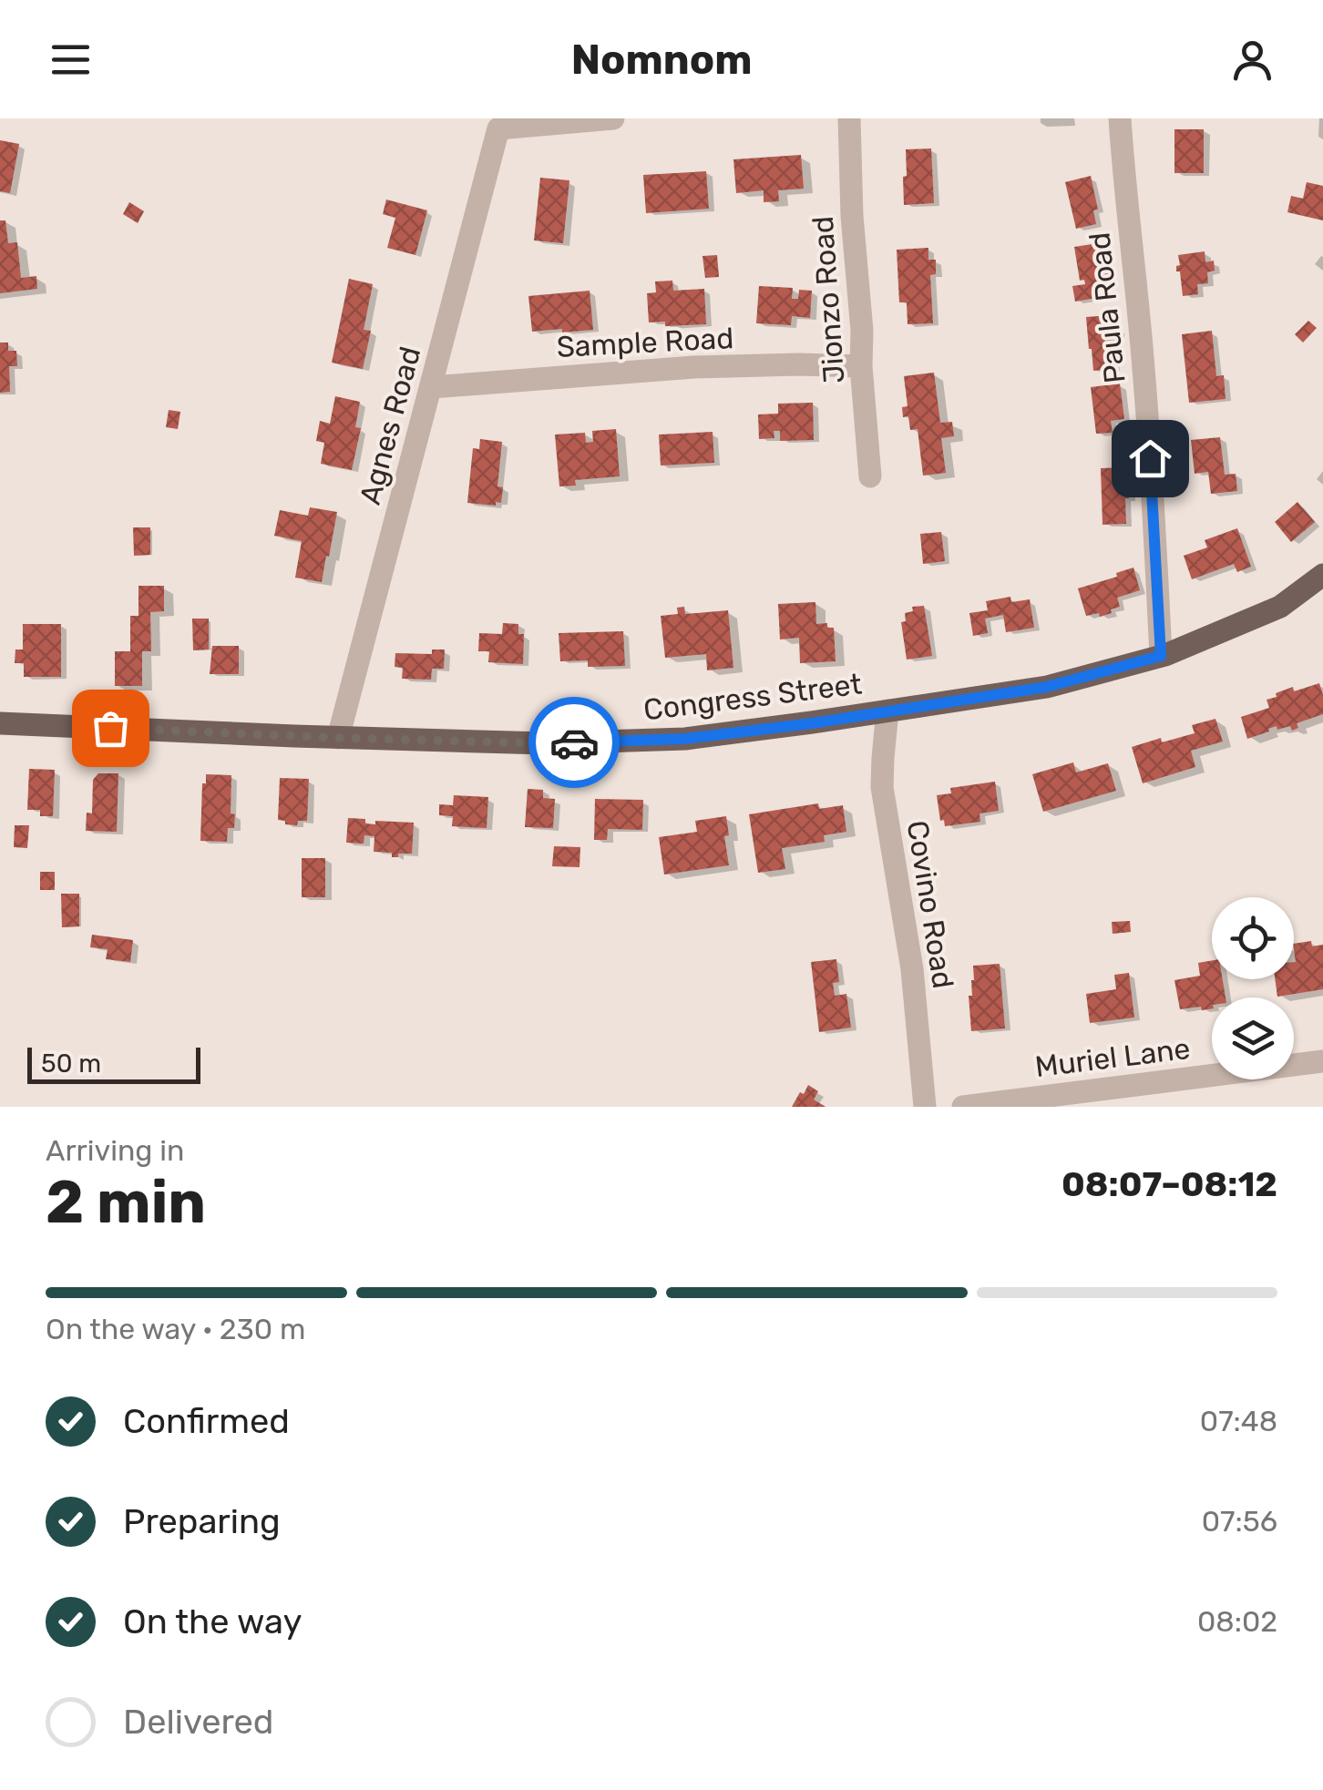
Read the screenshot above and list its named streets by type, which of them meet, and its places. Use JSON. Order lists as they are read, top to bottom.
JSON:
{
  "streets": {
    "main road": ["Congress Street"],
    "street": [
      "Jionzo Road",
      "Paula Road",
      "Sample Road",
      "Agnes Road",
      "Covino Road",
      "Muriel Lane"
    ]
  },
  "crossings": [
    ["Jionzo Road", "Sample Road"],
    ["Paula Road", "Congress Street"],
    ["Sample Road", "Agnes Road"],
    ["Agnes Road", "Congress Street"],
    ["Congress Street", "Covino Road"]
  ],
  "scale_bar": "50 m",
  "page": {
    "header": "Nomnom",
    "scale": "50 m",
    "heading": ["2 min", "Arriving in", "08:07–08:12"],
    "bar": "On the way · 230 m",
    "list": [
      ["Confirmed", "07:48"],
      ["Preparing", "07:56"],
      ["On the way", "08:02"],
      "Delivered"
    ]
  }
}
